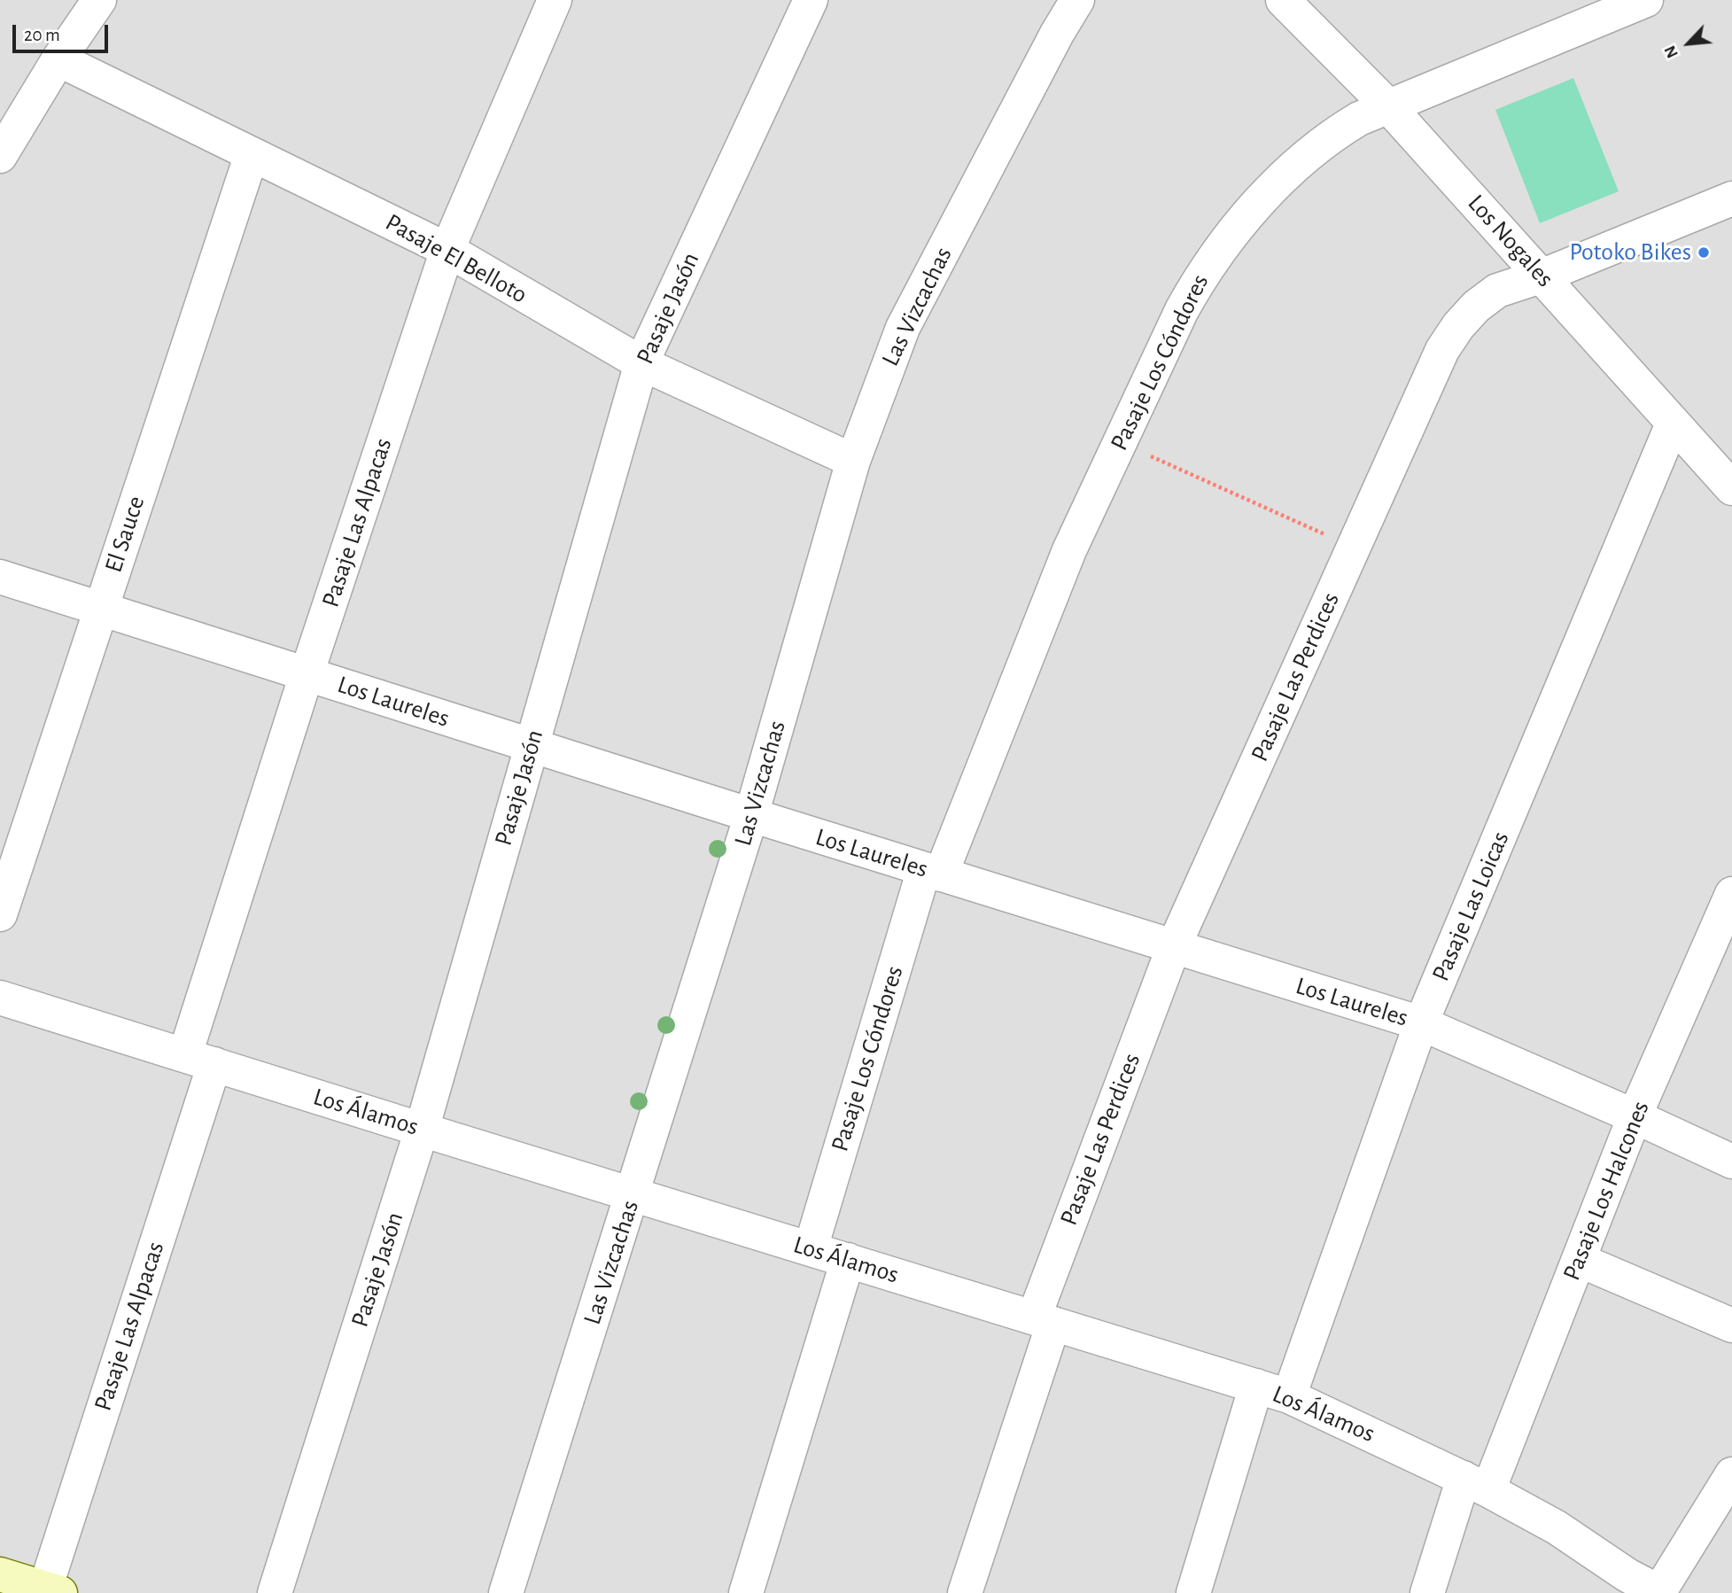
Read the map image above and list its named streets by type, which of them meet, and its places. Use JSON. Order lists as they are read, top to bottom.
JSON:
{
  "streets": {
    "street": [
      "Los Nogales",
      "Pasaje El Belloto",
      "Las Vizcachas",
      "Pasaje Jasón",
      "Pasaje Los Cóndores",
      "Pasaje Las Alpacas",
      "El Sauce",
      "Pasaje Las Perdices",
      "Los Laureles",
      "Pasaje Las Loicas",
      "Los Álamos",
      "Pasaje Los Halcones"
    ]
  },
  "crossings": [
    ["Los Nogales", "Pasaje Los Cóndores"],
    ["Los Nogales", "Pasaje Las Perdices"],
    ["Los Nogales", "Pasaje Las Loicas"],
    ["Pasaje El Belloto", "Las Vizcachas"],
    ["Pasaje El Belloto", "Pasaje Jasón"],
    ["Pasaje El Belloto", "Pasaje Las Alpacas"],
    ["Pasaje El Belloto", "El Sauce"],
    ["Las Vizcachas", "Los Laureles"],
    ["Las Vizcachas", "Los Álamos"],
    ["Pasaje Jasón", "Los Laureles"],
    ["Pasaje Jasón", "Los Álamos"],
    ["Pasaje Los Cóndores", "Los Laureles"],
    ["Pasaje Los Cóndores", "Los Álamos"],
    ["Pasaje Las Alpacas", "Los Laureles"],
    ["Pasaje Las Alpacas", "Los Álamos"],
    ["El Sauce", "Los Laureles"],
    ["Pasaje Las Perdices", "Los Laureles"],
    ["Pasaje Las Perdices", "Los Álamos"],
    ["Los Laureles", "Pasaje Las Loicas"],
    ["Los Laureles", "Pasaje Los Halcones"],
    ["Pasaje Las Loicas", "Los Álamos"],
    ["Los Álamos", "Pasaje Los Halcones"]
  ],
  "places": ["Potoko Bikes"],
  "scale_bar": "20 m",
  "north": "bottom left"
}
